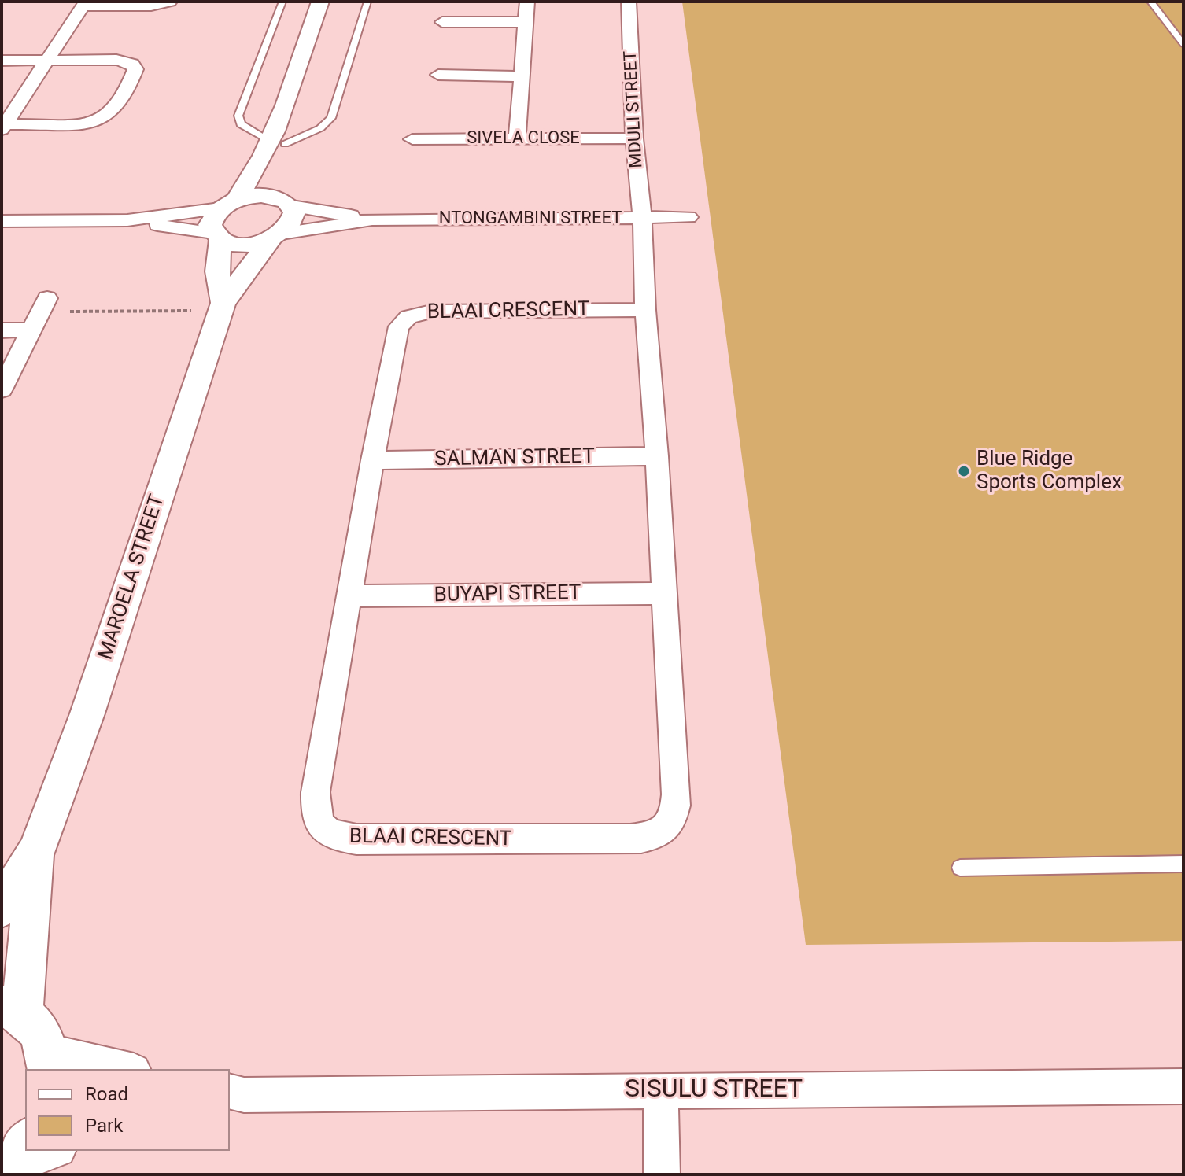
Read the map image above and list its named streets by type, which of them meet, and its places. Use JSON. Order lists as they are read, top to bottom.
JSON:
{
  "streets": {
    "street": [
      "MDULI STREET",
      "SIVELA CLOSE",
      "NTONGAMBINI STREET",
      "BLAAI CRESCENT",
      "SALMAN STREET",
      "MAROELA STREET",
      "BUYAPI STREET",
      "SISULU STREET"
    ]
  },
  "crossings": [
    ["MDULI STREET", "SIVELA CLOSE"],
    ["MDULI STREET", "NTONGAMBINI STREET"],
    ["MDULI STREET", "BLAAI CRESCENT"],
    ["NTONGAMBINI STREET", "BLAAI CRESCENT"],
    ["NTONGAMBINI STREET", "MAROELA STREET"],
    ["BLAAI CRESCENT", "SALMAN STREET"],
    ["BLAAI CRESCENT", "BUYAPI STREET"]
  ],
  "places": ["Blue Ridge Sports Complex"],
  "legend": ["Road", "Park"]
}
